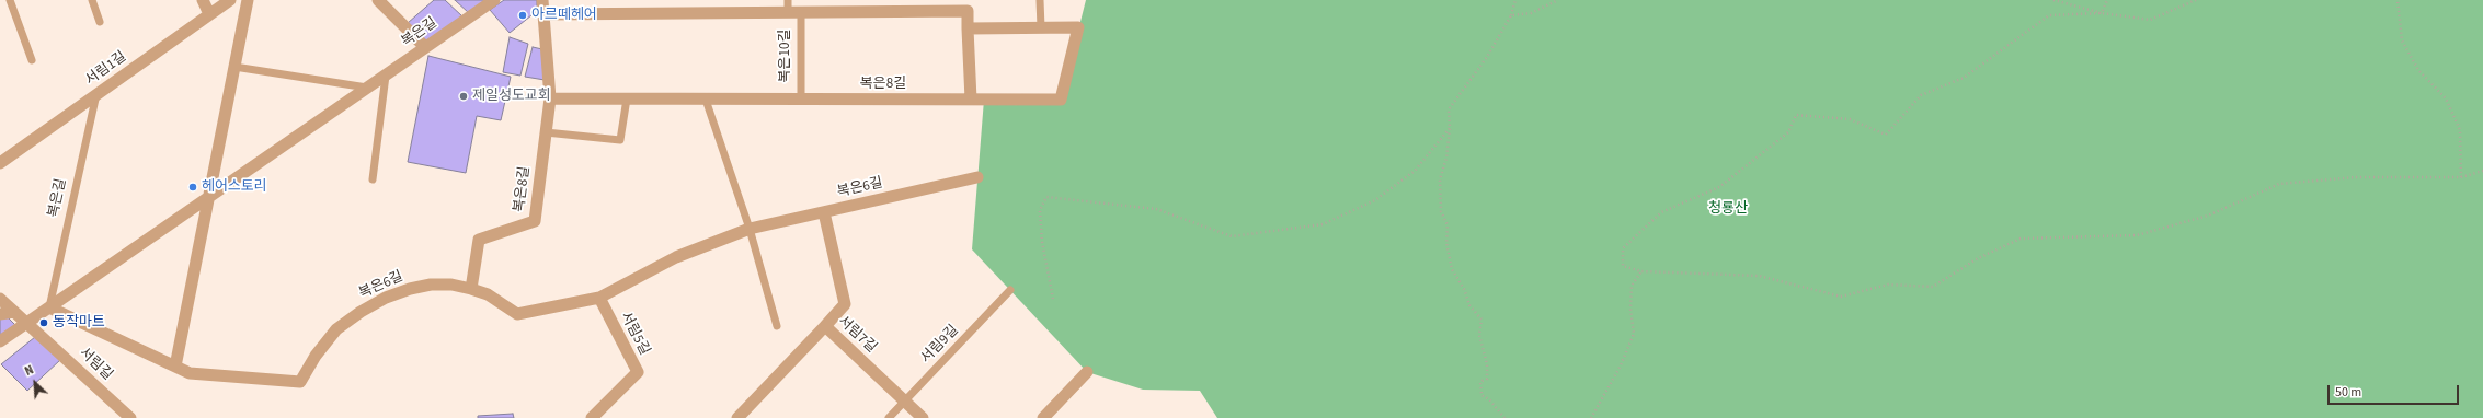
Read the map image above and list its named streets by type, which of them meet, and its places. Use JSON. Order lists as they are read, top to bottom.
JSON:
{
  "streets": {
    "street": [
      "복은길",
      "복은10길",
      "서림1길",
      "복은8길",
      "복은6길",
      "서림5길",
      "서림7길",
      "서림길"
    ],
    "lane": ["서림9길"]
  },
  "crossings": [
    ["복은길", "서림1길"],
    ["복은길", "복은6길"],
    ["복은길", "서림길"],
    ["복은10길", "복은8길"],
    ["복은8길", "복은6길"],
    ["복은6길", "서림5길"],
    ["서림7길", "서림9길"]
  ],
  "parks": ["청룡산"],
  "places": [
    "아르떼헤어",
    "제일성도교회",
    "헤어스토리",
    "동작마트"
  ],
  "scale_bar": "50 m",
  "north": "top left"
}
